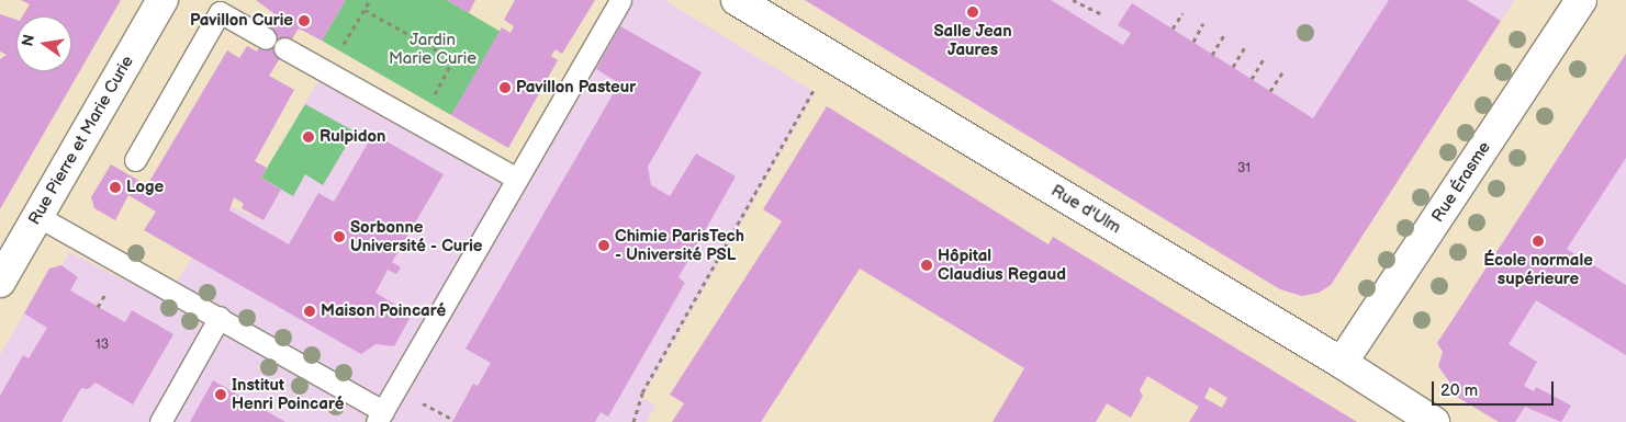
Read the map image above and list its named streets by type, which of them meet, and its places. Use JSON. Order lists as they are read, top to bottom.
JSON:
{
  "streets": {
    "street": ["Rue Pierre et Marie Curie", "Rue Érasme", "Rue d'Ulm"]
  },
  "crossings": [
    ["Rue Érasme", "Rue d'Ulm"]
  ],
  "parks": ["Jardin Marie Curie"],
  "places": [
    "Salle Jean Jaures",
    "Pavillon Curie",
    "Pavillon Pasteur",
    "Rulpidon",
    "Loge",
    "Sorbonne Université - Curie",
    "École normale supérieure",
    "Chimie ParisTech - Université PSL",
    "Hôpital Claudius Regaud",
    "Maison Poincaré",
    "Institut Henri Poincaré"
  ],
  "house_numbers": ["31", "13"],
  "scale_bar": "20 m",
  "north": "left"
}
